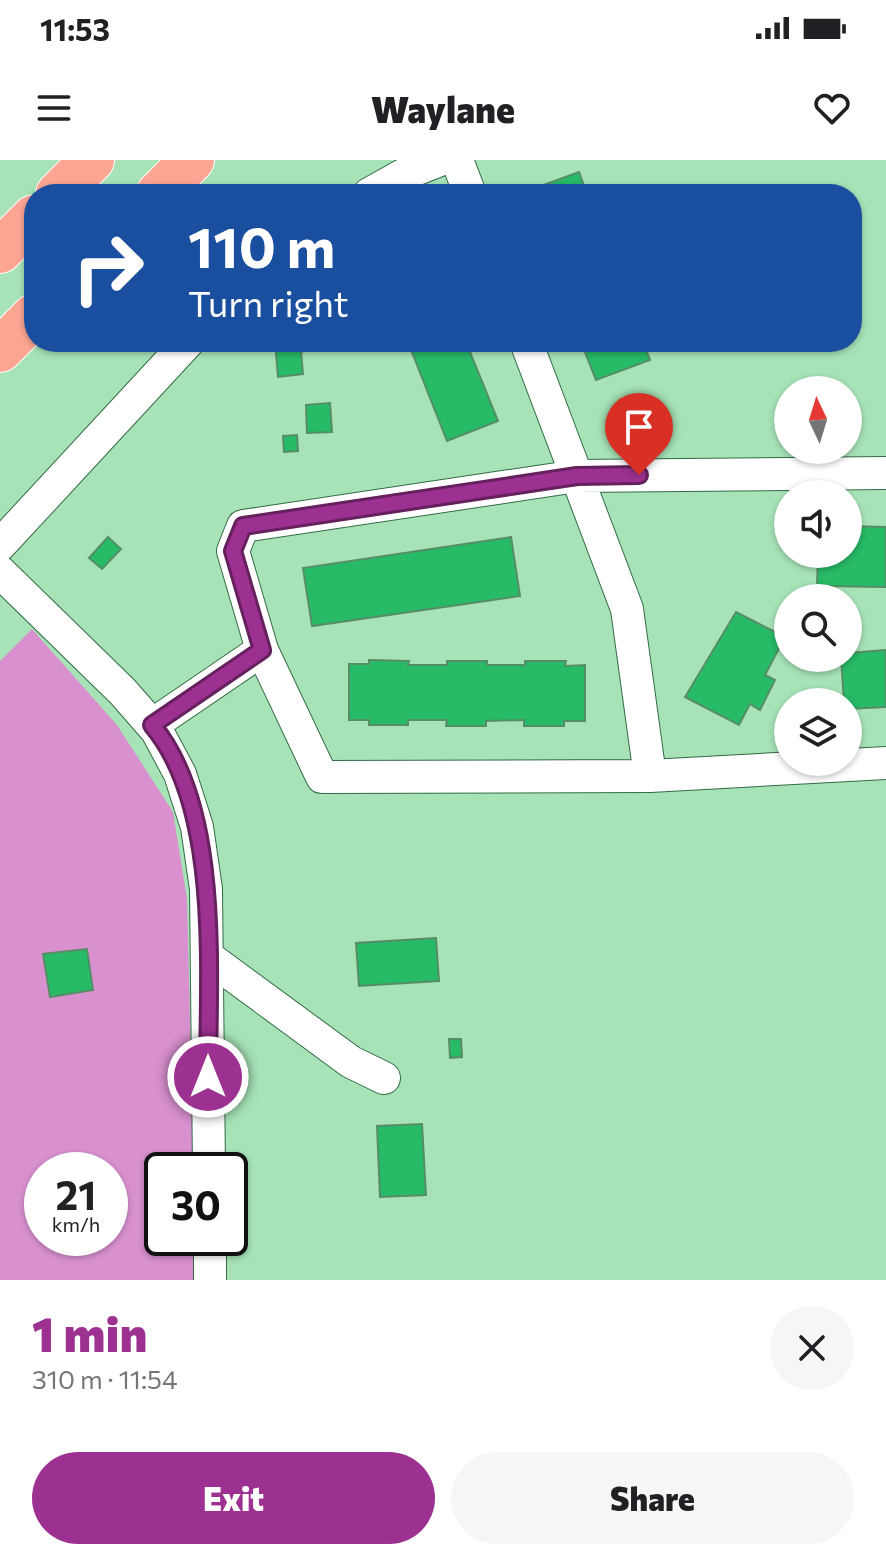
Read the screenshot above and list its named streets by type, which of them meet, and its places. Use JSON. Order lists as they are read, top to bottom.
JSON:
{
  "north": "top",
  "page": {
    "status": "11:53",
    "header": "Waylane",
    "turn": ["110 m", "Turn right"],
    "speed": "21 km/h",
    "limit": "30",
    "heading": ["1 min", "310 m · 11:54"],
    "buttons": ["Exit", "Share"]
  }
}
